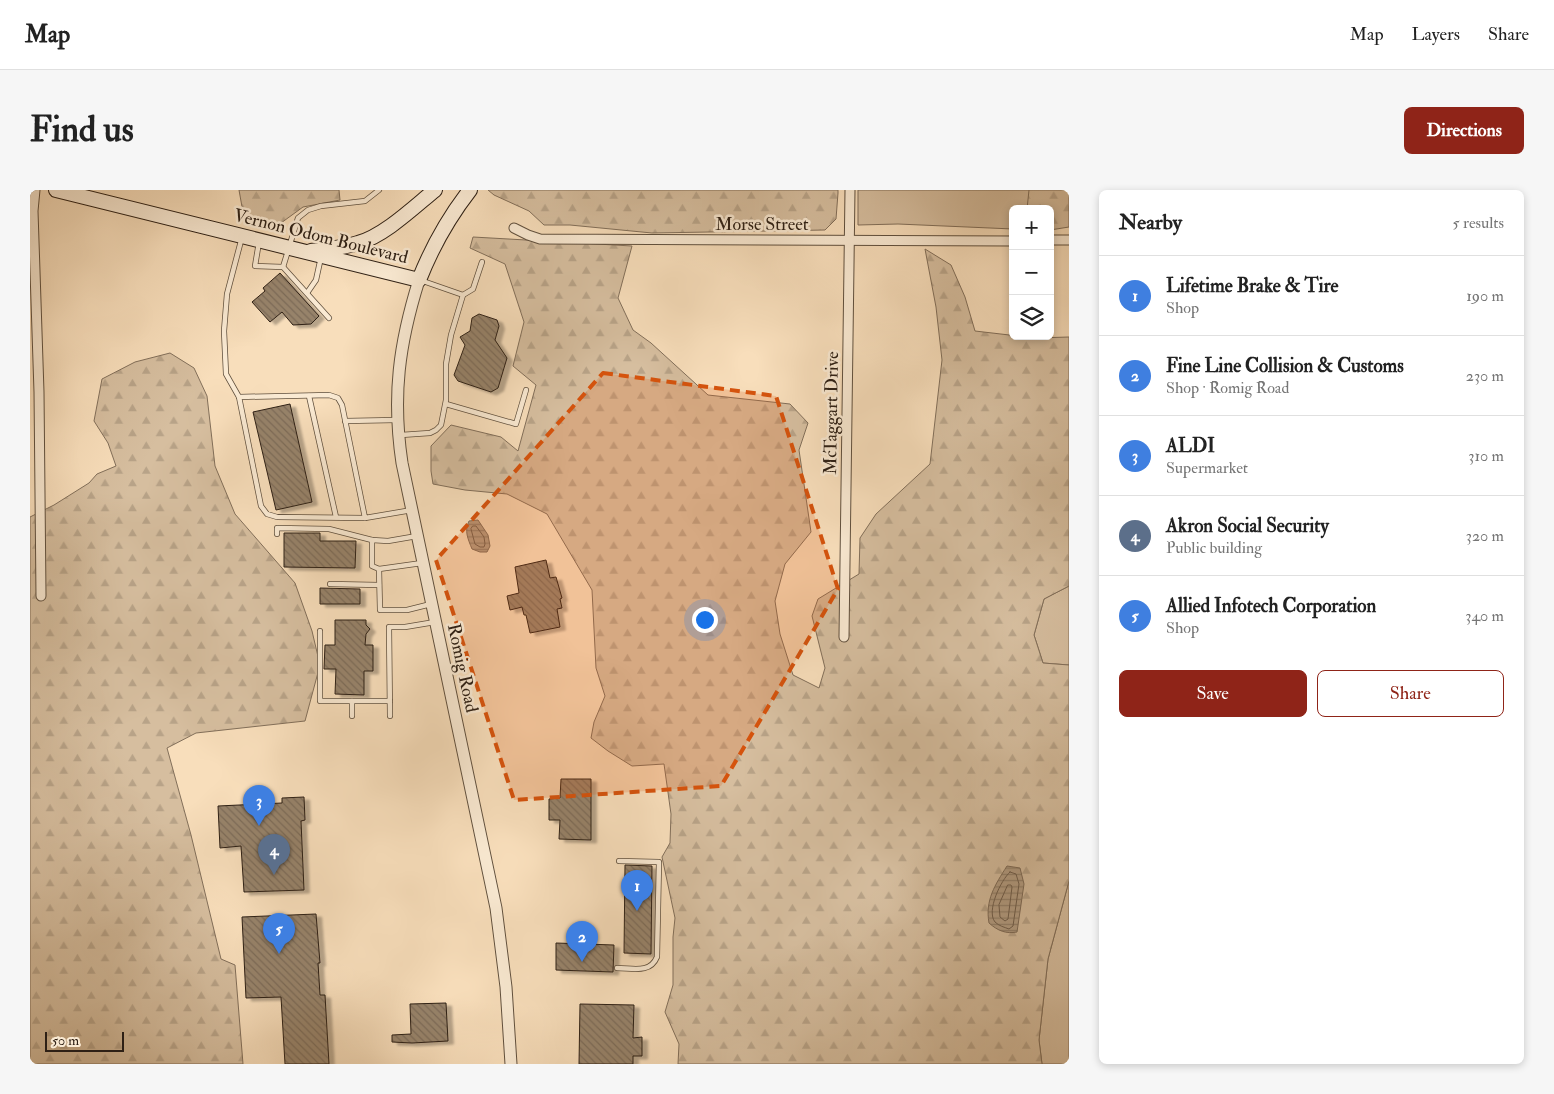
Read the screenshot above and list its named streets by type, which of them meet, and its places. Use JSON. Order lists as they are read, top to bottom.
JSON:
{
  "streets": {
    "main road": ["Vernon Odom Boulevard"],
    "street": ["Morse Street", "McTaggart Drive", "Romig Road"]
  },
  "crossings": [
    ["Morse Street", "McTaggart Drive"],
    ["Vernon Odom Boulevard", "Romig Road"]
  ],
  "scale_bar": "50 m",
  "page": {
    "header": "Map",
    "nav": ["Map", "Layers", "Share"],
    "buttons": [
      "Directions",
      ["Save", "Share"]
    ],
    "title": "Find us",
    "heading": ["Nearby", "5 results"],
    "map_buttons": ["+", "−"],
    "list": [
      {
        "mark": "1",
        "name": "Lifetime Brake & Tire",
        "note": "Shop",
        "value": "190 m"
      },
      {
        "mark": "2",
        "name": "Fine Line Collision & Customs",
        "note": "Shop · Romig Road",
        "value": "230 m"
      },
      {
        "mark": "3",
        "name": "ALDI",
        "note": "Supermarket",
        "value": "310 m"
      },
      {
        "mark": "4",
        "name": "Akron Social Security",
        "note": "Public building",
        "value": "320 m"
      },
      {
        "mark": "5",
        "name": "Allied Infotech Corporation",
        "note": "Shop",
        "value": "340 m"
      }
    ],
    "pins": [
      "3",
      "4",
      "1",
      "5",
      "2"
    ],
    "scale": "50 m"
  }
}
